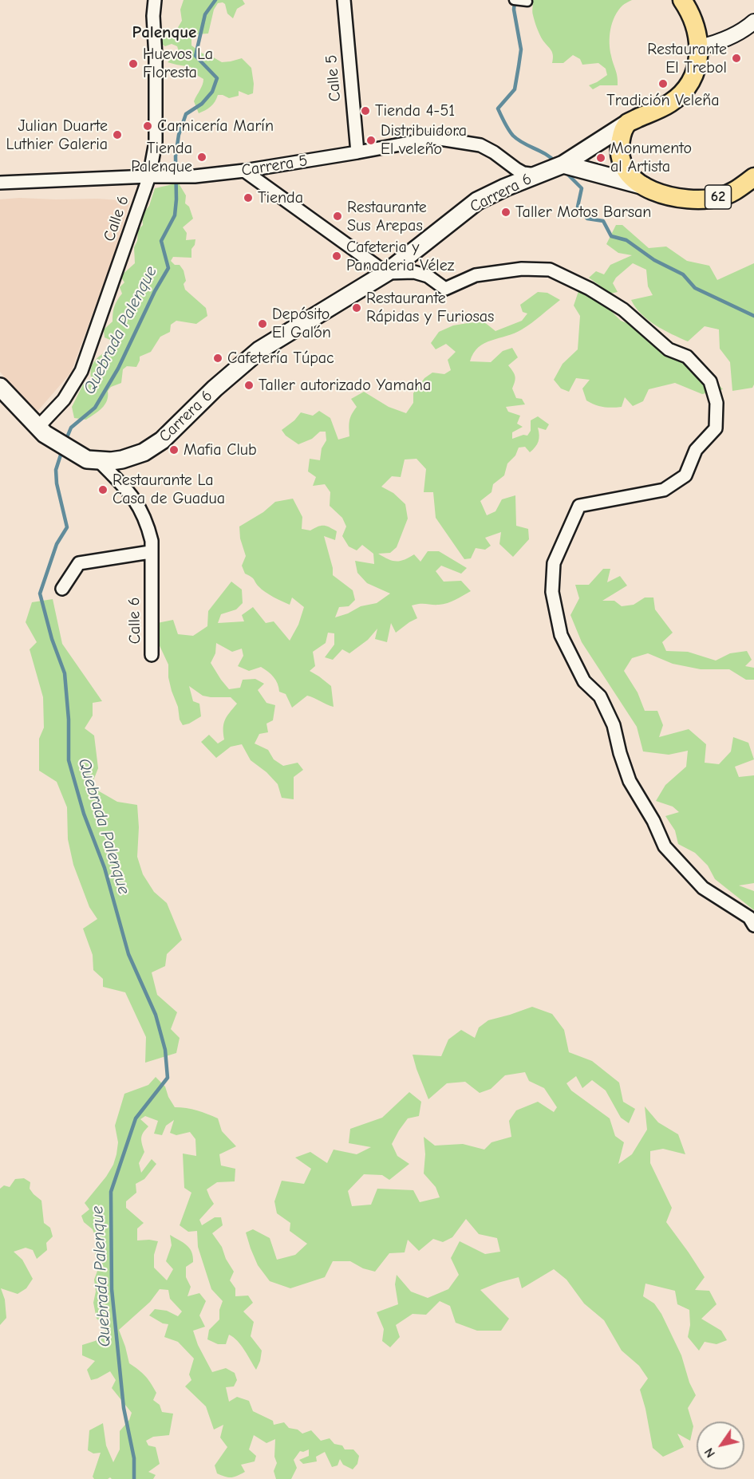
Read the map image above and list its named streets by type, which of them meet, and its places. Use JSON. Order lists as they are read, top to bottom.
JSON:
{
  "streets": {
    "main road": ["Carrera 6", "62"],
    "street": ["Calle 5", "Carrera 5", "Calle 6"]
  },
  "crossings": [
    ["Calle 5", "Carrera 5"],
    ["Carrera 5", "Carrera 6"],
    ["Carrera 5", "Calle 6"],
    ["Carrera 6", "Calle 6"]
  ],
  "districts": ["Palenque"],
  "water": ["Quebrada Palenque"],
  "places": [
    "Restaurante El Trebol",
    "Huevos La Floresta",
    "Tradición Veleña",
    "Tienda 4-51",
    "Carnicería Marín",
    "Julian Duarte Luthier Galeria",
    "Distribuidora El veleño",
    "Tienda Palenque",
    "Monumento al Artista",
    "Tienda",
    "Taller Motos Barsan",
    "Restaurante Sus Arepas",
    "Cafeteria y Panaderia Vélez",
    "Restaurante Rápidas y Furiosas",
    "Depósito El Galón",
    "Cafetería Túpac",
    "Taller autorizado Yamaha",
    "Mafia Club",
    "Restaurante La Casa de Guadua"
  ],
  "north": "bottom left"
}
